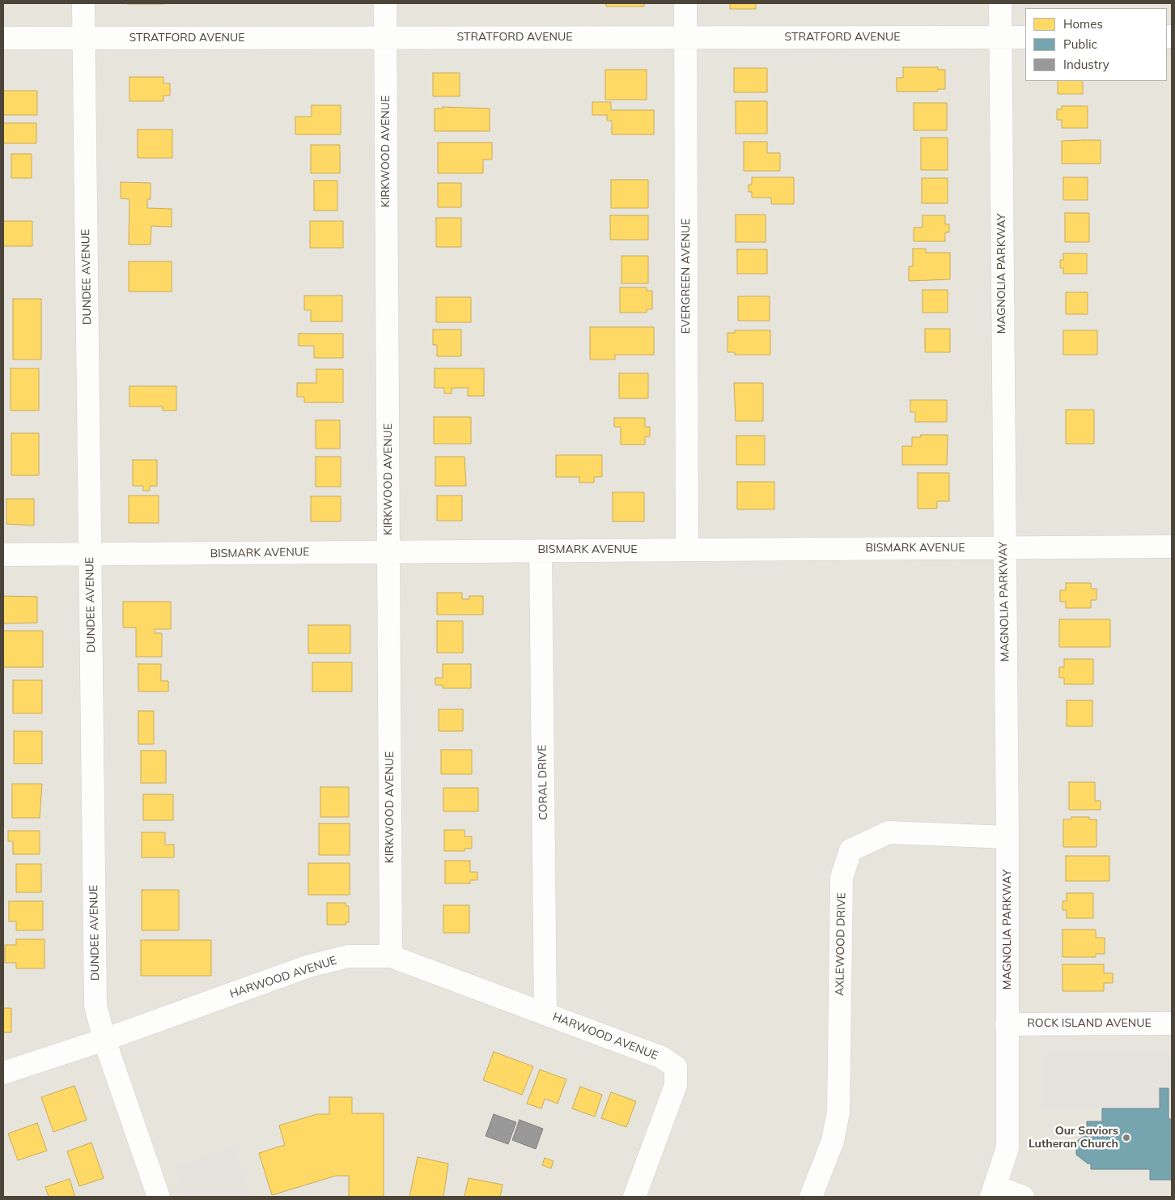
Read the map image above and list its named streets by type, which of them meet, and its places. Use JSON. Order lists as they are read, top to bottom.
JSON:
{
  "streets": {
    "street": [
      "STRATFORD AVENUE",
      "KIRKWOOD AVENUE",
      "MAGNOLIA PARKWAY",
      "EVERGREEN AVENUE",
      "DUNDEE AVENUE",
      "BISMARK AVENUE",
      "CORAL DRIVE",
      "AXLEWOOD DRIVE",
      "HARWOOD AVENUE",
      "ROCK ISLAND AVENUE"
    ]
  },
  "crossings": [
    ["STRATFORD AVENUE", "KIRKWOOD AVENUE"],
    ["STRATFORD AVENUE", "MAGNOLIA PARKWAY"],
    ["STRATFORD AVENUE", "EVERGREEN AVENUE"],
    ["STRATFORD AVENUE", "DUNDEE AVENUE"],
    ["KIRKWOOD AVENUE", "BISMARK AVENUE"],
    ["KIRKWOOD AVENUE", "HARWOOD AVENUE"],
    ["MAGNOLIA PARKWAY", "BISMARK AVENUE"],
    ["MAGNOLIA PARKWAY", "AXLEWOOD DRIVE"],
    ["MAGNOLIA PARKWAY", "ROCK ISLAND AVENUE"],
    ["EVERGREEN AVENUE", "BISMARK AVENUE"],
    ["DUNDEE AVENUE", "BISMARK AVENUE"],
    ["DUNDEE AVENUE", "HARWOOD AVENUE"],
    ["BISMARK AVENUE", "CORAL DRIVE"],
    ["CORAL DRIVE", "HARWOOD AVENUE"]
  ],
  "places": ["Our Saviors Lutheran Church"],
  "legend": ["Homes", "Public", "Industry"]
}
